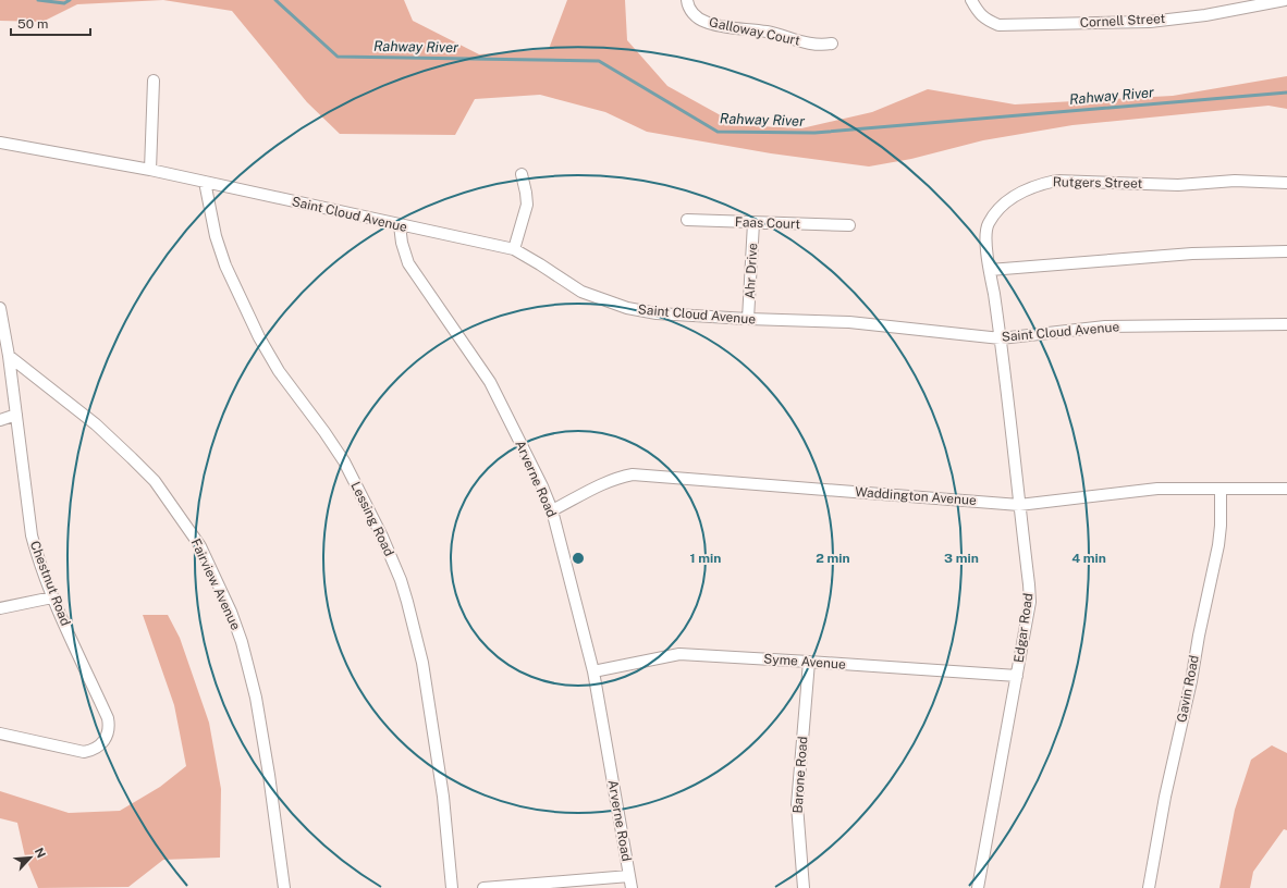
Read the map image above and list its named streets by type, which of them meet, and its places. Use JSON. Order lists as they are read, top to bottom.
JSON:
{
  "streets": {
    "street": [
      "Cornell Street",
      "Galloway Court",
      "Rutgers Street",
      "Saint Cloud Avenue",
      "Faas Court",
      "Ahr Drive",
      "Arverne Road",
      "Waddington Avenue",
      "Lessing Road",
      "Chestnut Road",
      "Fairview Avenue",
      "Edgar Road",
      "Syme Avenue",
      "Gavin Road",
      "Barone Road"
    ]
  },
  "crossings": [
    ["Rutgers Street", "Saint Cloud Avenue"],
    ["Rutgers Street", "Edgar Road"],
    ["Saint Cloud Avenue", "Ahr Drive"],
    ["Saint Cloud Avenue", "Arverne Road"],
    ["Saint Cloud Avenue", "Lessing Road"],
    ["Saint Cloud Avenue", "Edgar Road"],
    ["Faas Court", "Ahr Drive"],
    ["Arverne Road", "Waddington Avenue"],
    ["Arverne Road", "Syme Avenue"],
    ["Waddington Avenue", "Edgar Road"],
    ["Waddington Avenue", "Gavin Road"],
    ["Chestnut Road", "Fairview Avenue"],
    ["Edgar Road", "Syme Avenue"],
    ["Syme Avenue", "Barone Road"]
  ],
  "water": ["Rahway River"],
  "scale_bar": "50 m",
  "north": "top right",
  "rings": [
    "1 min",
    "2 min",
    "3 min",
    "4 min"
  ]
}
